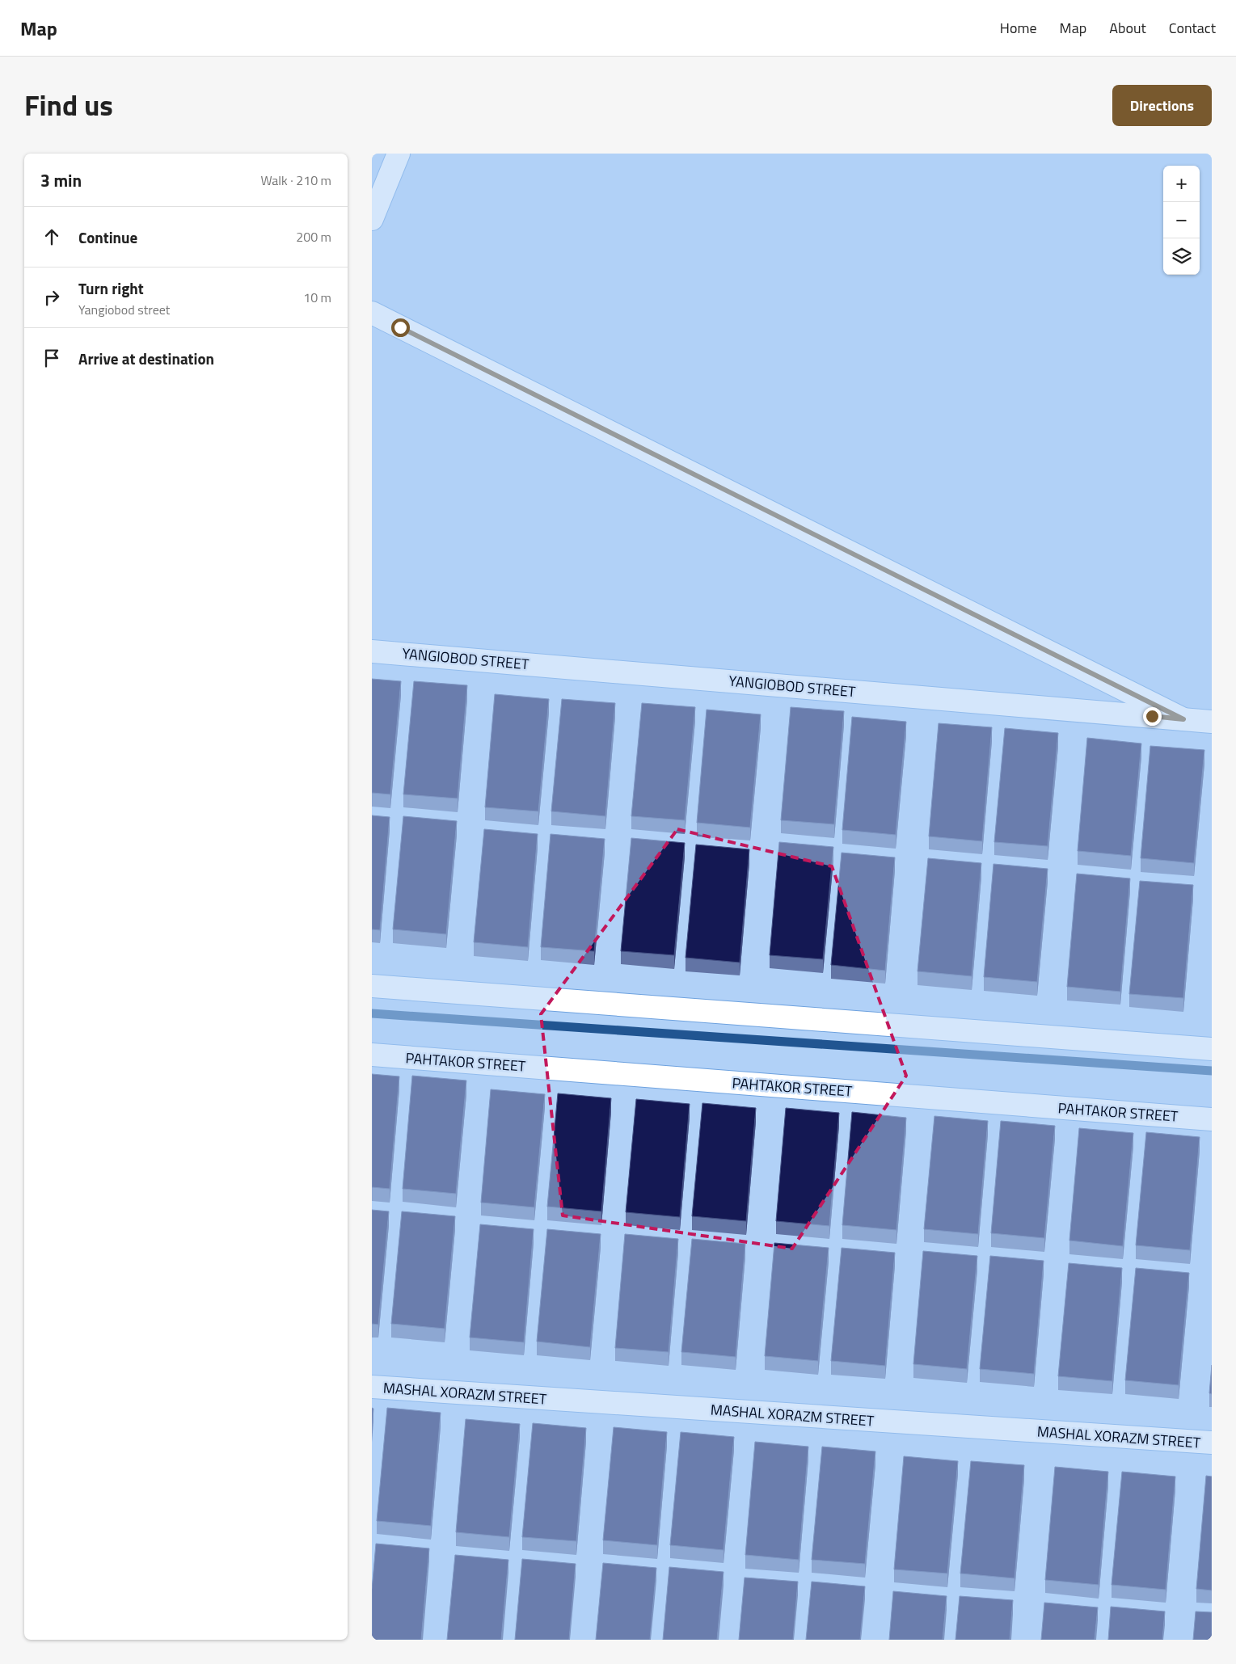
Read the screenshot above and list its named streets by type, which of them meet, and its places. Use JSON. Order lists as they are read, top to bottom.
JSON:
{
  "streets": {
    "street": ["YANGIOBOD STREET", "PAHTAKOR STREET", "MASHAL XORAZM STREET"]
  },
  "page": {
    "header": "Map",
    "nav": [
      "Home",
      "Map",
      "About",
      "Contact"
    ],
    "title": "Find us",
    "buttons": "Directions",
    "heading": ["3 min", "Walk · 210 m"],
    "map_buttons": ["+", "−"],
    "list": [
      ["Continue", "200 m"],
      ["Turn right", "Yangiobod street", "10 m"],
      "Arrive at destination"
    ]
  }
}
